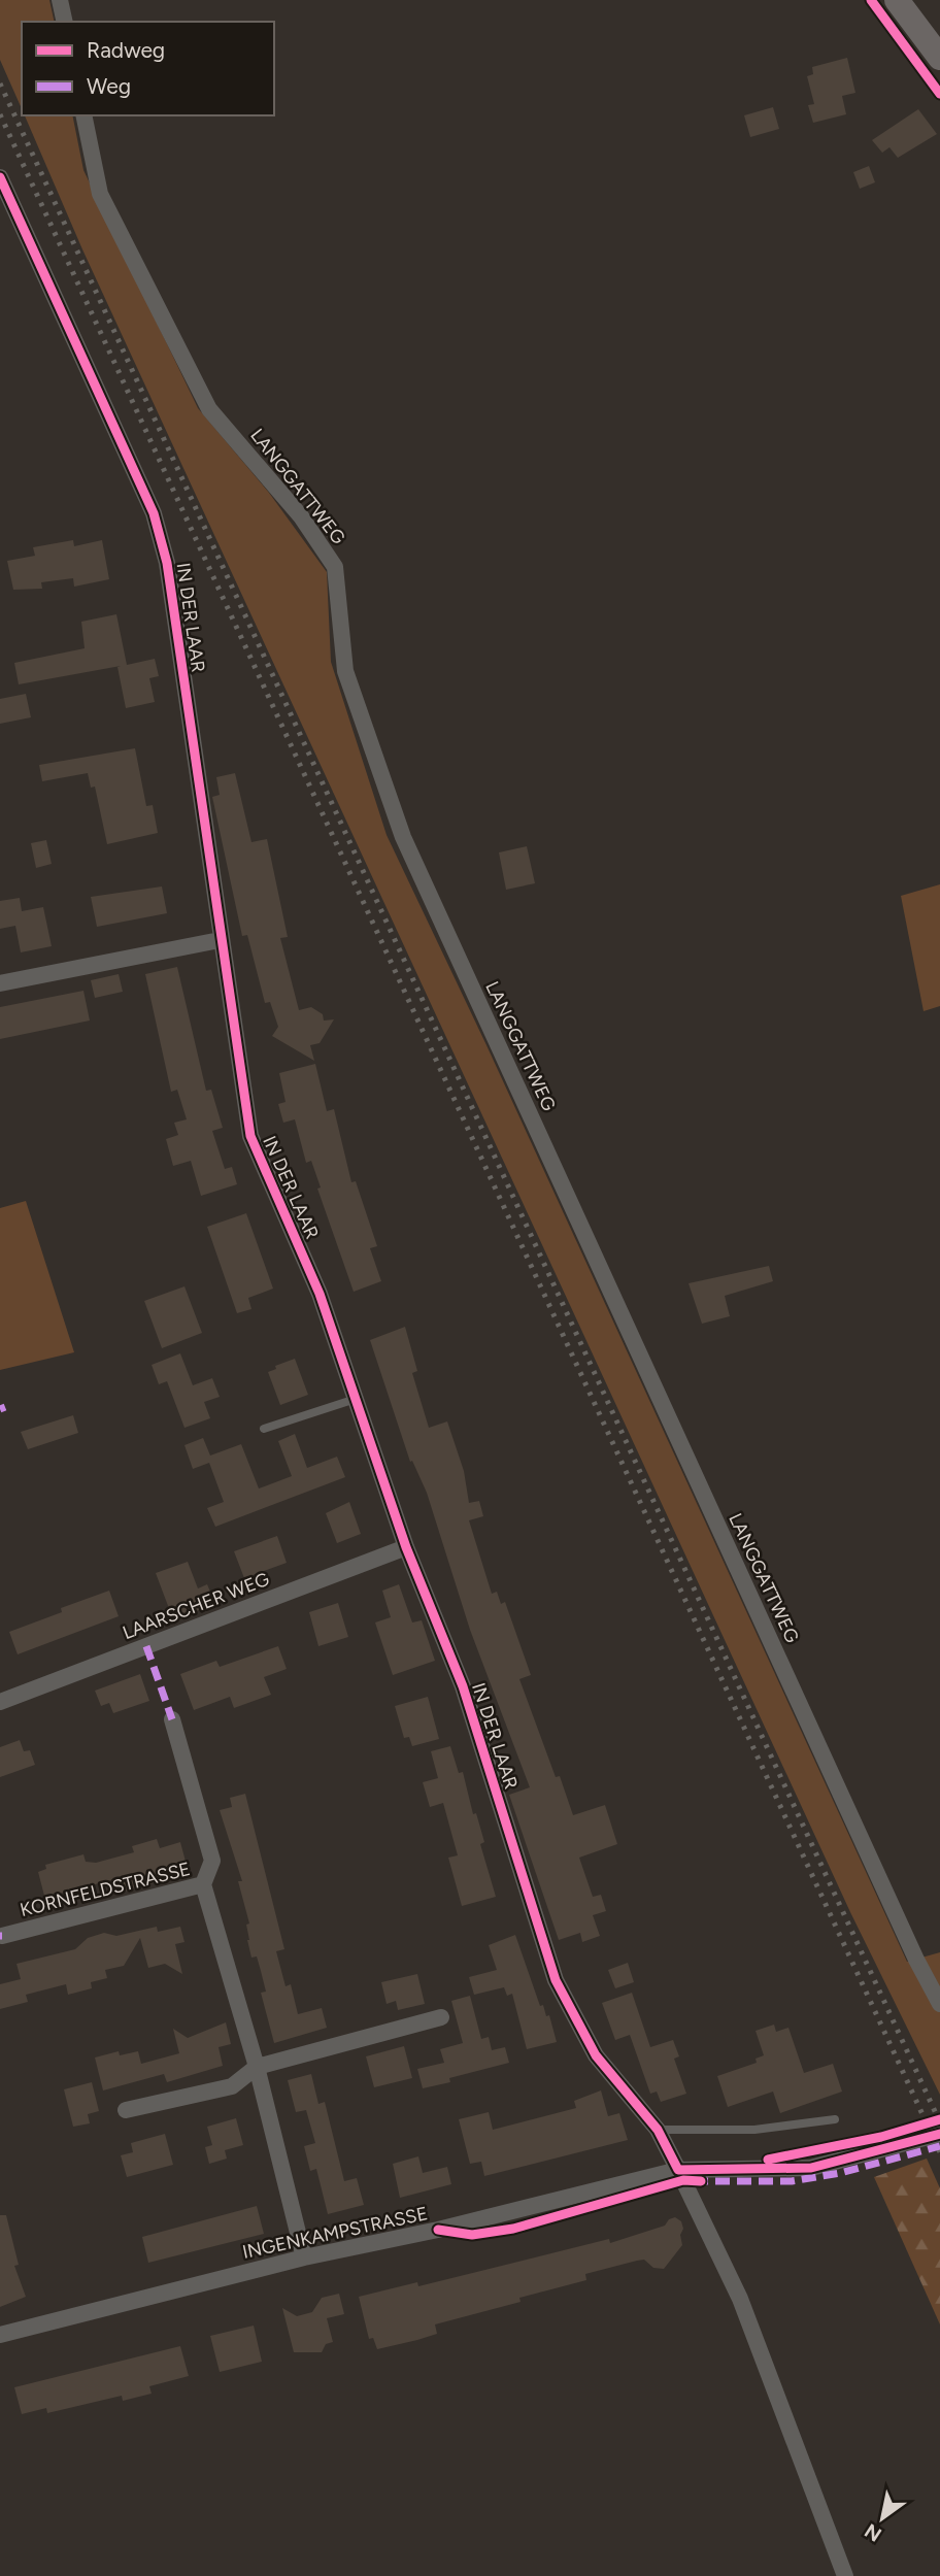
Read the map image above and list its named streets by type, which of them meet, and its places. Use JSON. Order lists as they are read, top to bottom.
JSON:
{
  "streets": {
    "street": [
      "LANGGATTWEG",
      "IN DER LAAR",
      "LAARSCHER WEG",
      "KORNFELDSTRASSE",
      "INGENKAMPSTRASSE"
    ]
  },
  "crossings": [
    ["IN DER LAAR", "LAARSCHER WEG"],
    ["IN DER LAAR", "INGENKAMPSTRASSE"],
    ["KORNFELDSTRASSE", "INGENKAMPSTRASSE"]
  ],
  "legend": ["Radweg", "Weg"],
  "north": "bottom left"
}
